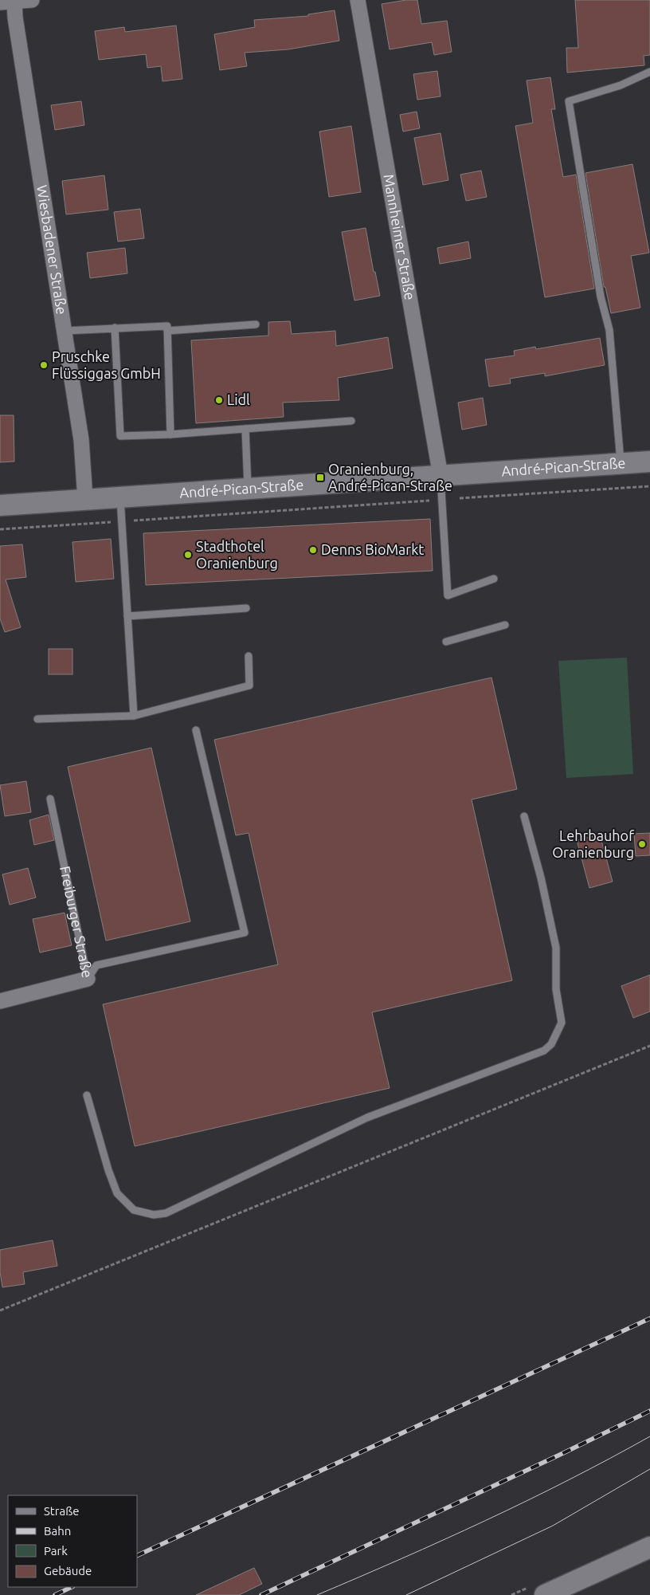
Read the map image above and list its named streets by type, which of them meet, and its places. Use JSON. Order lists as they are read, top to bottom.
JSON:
{
  "streets": {
    "street": [
      "Mannheimer Straße",
      "Wiesbadener Straße",
      "André-Pican-Straße",
      "Freiburger Straße"
    ]
  },
  "crossings": [
    ["Mannheimer Straße", "André-Pican-Straße"],
    ["Wiesbadener Straße", "André-Pican-Straße"]
  ],
  "places": {
    "other": [
      "Pruschke Flüssiggas GmbH",
      "Lidl",
      "Denns BioMarkt",
      "Stadthotel Oranienburg",
      "Lehrbauhof Oranienburg"
    ],
    "transit": ["Oranienburg, André-Pican-Straße"]
  },
  "legend": [
    "Straße",
    "Bahn",
    "Park",
    "Gebäude"
  ]
}
